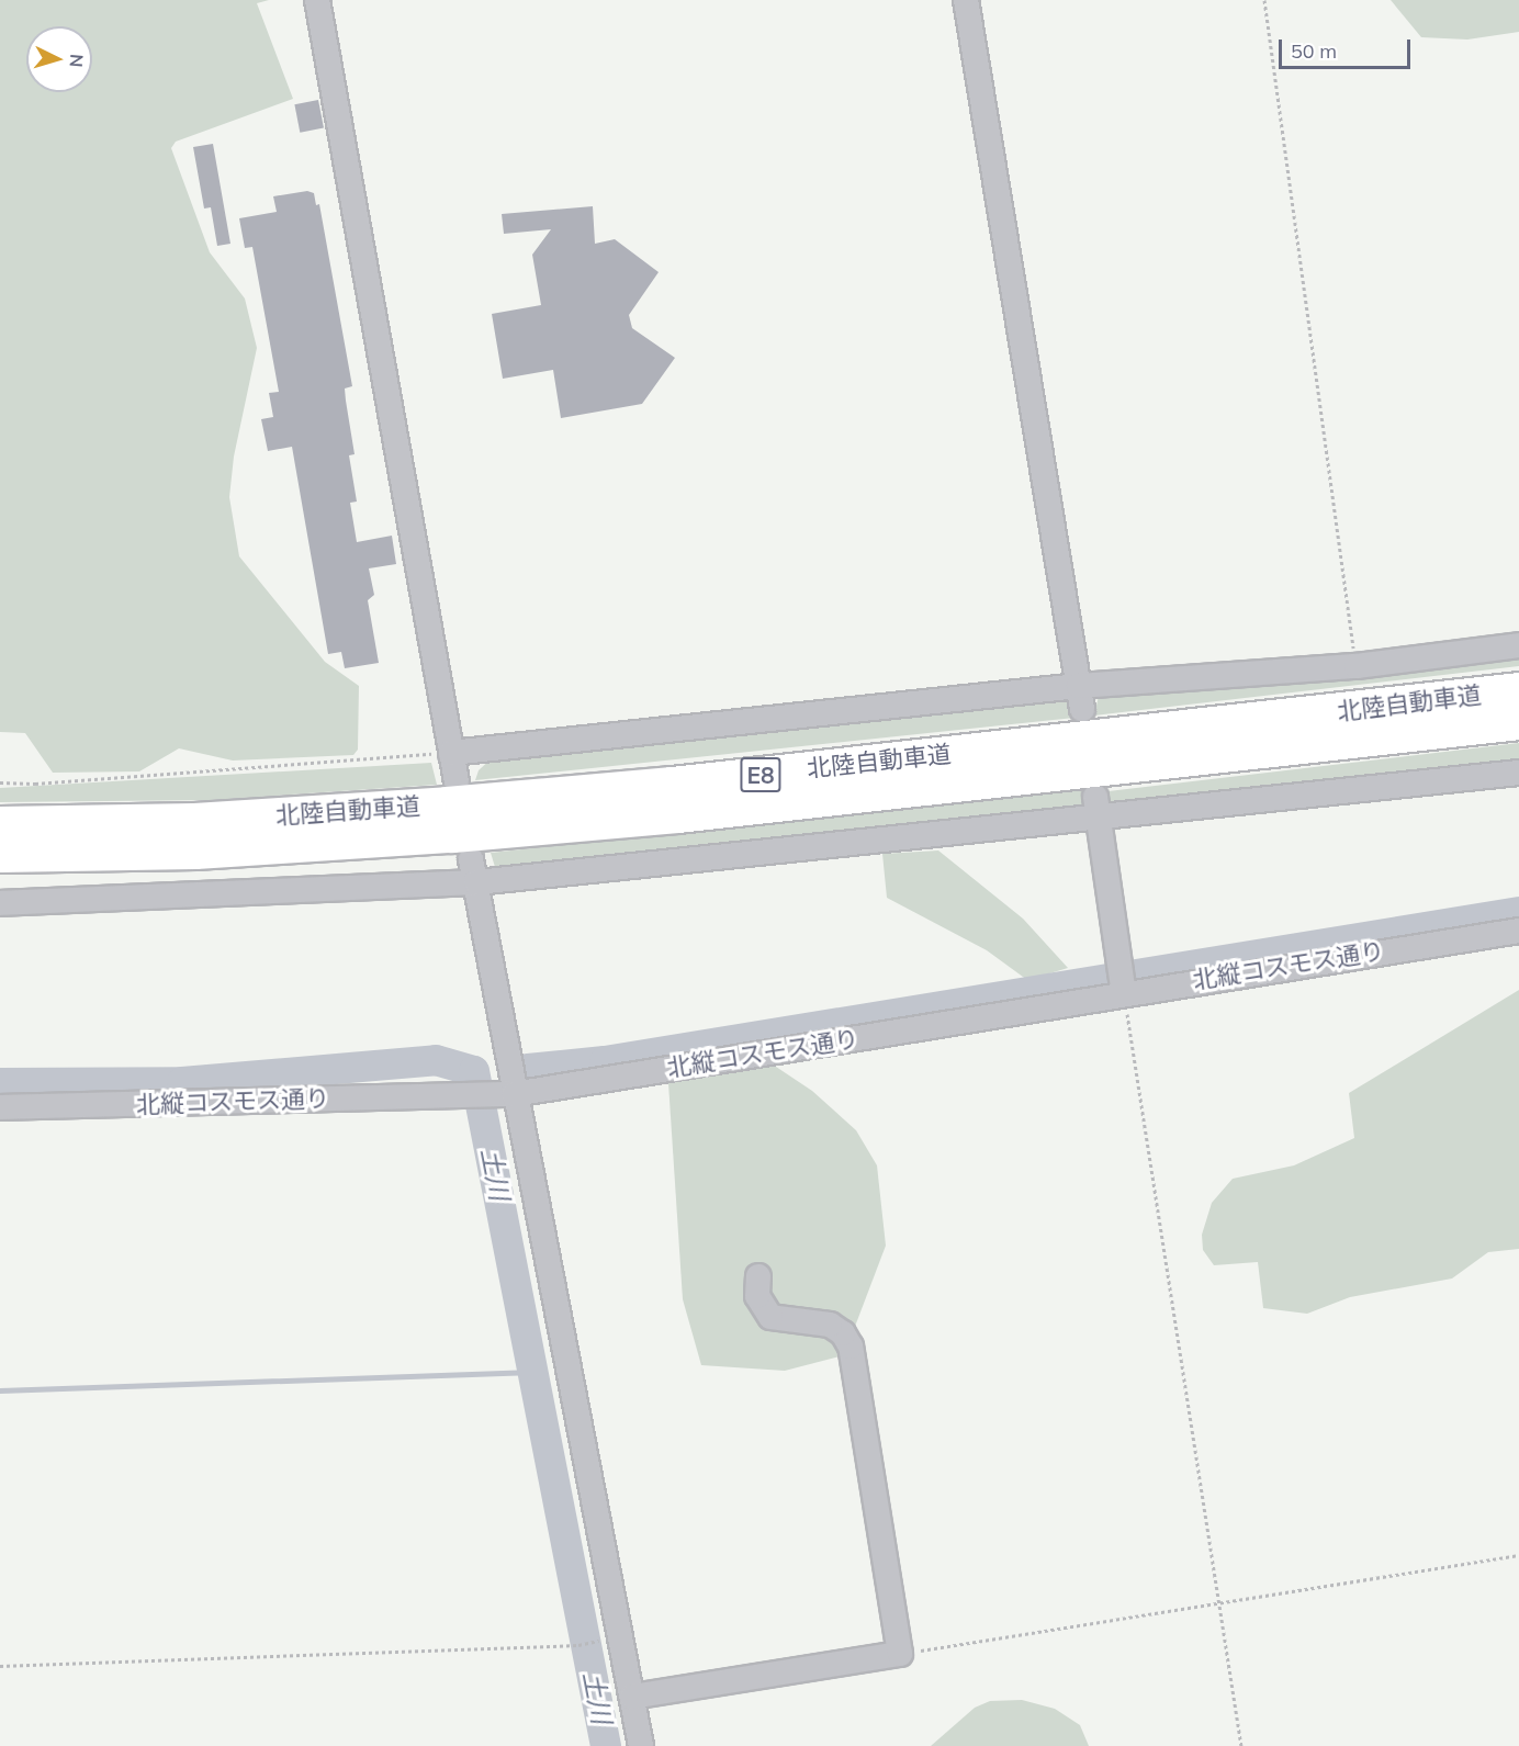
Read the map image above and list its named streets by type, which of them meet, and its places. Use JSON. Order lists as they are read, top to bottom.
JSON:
{
  "streets": {
    "highway": ["北陸自動車道", "E8"],
    "street": ["北縦コスモス通り"]
  },
  "water": ["土川"],
  "scale_bar": "50 m",
  "north": "right"
}
